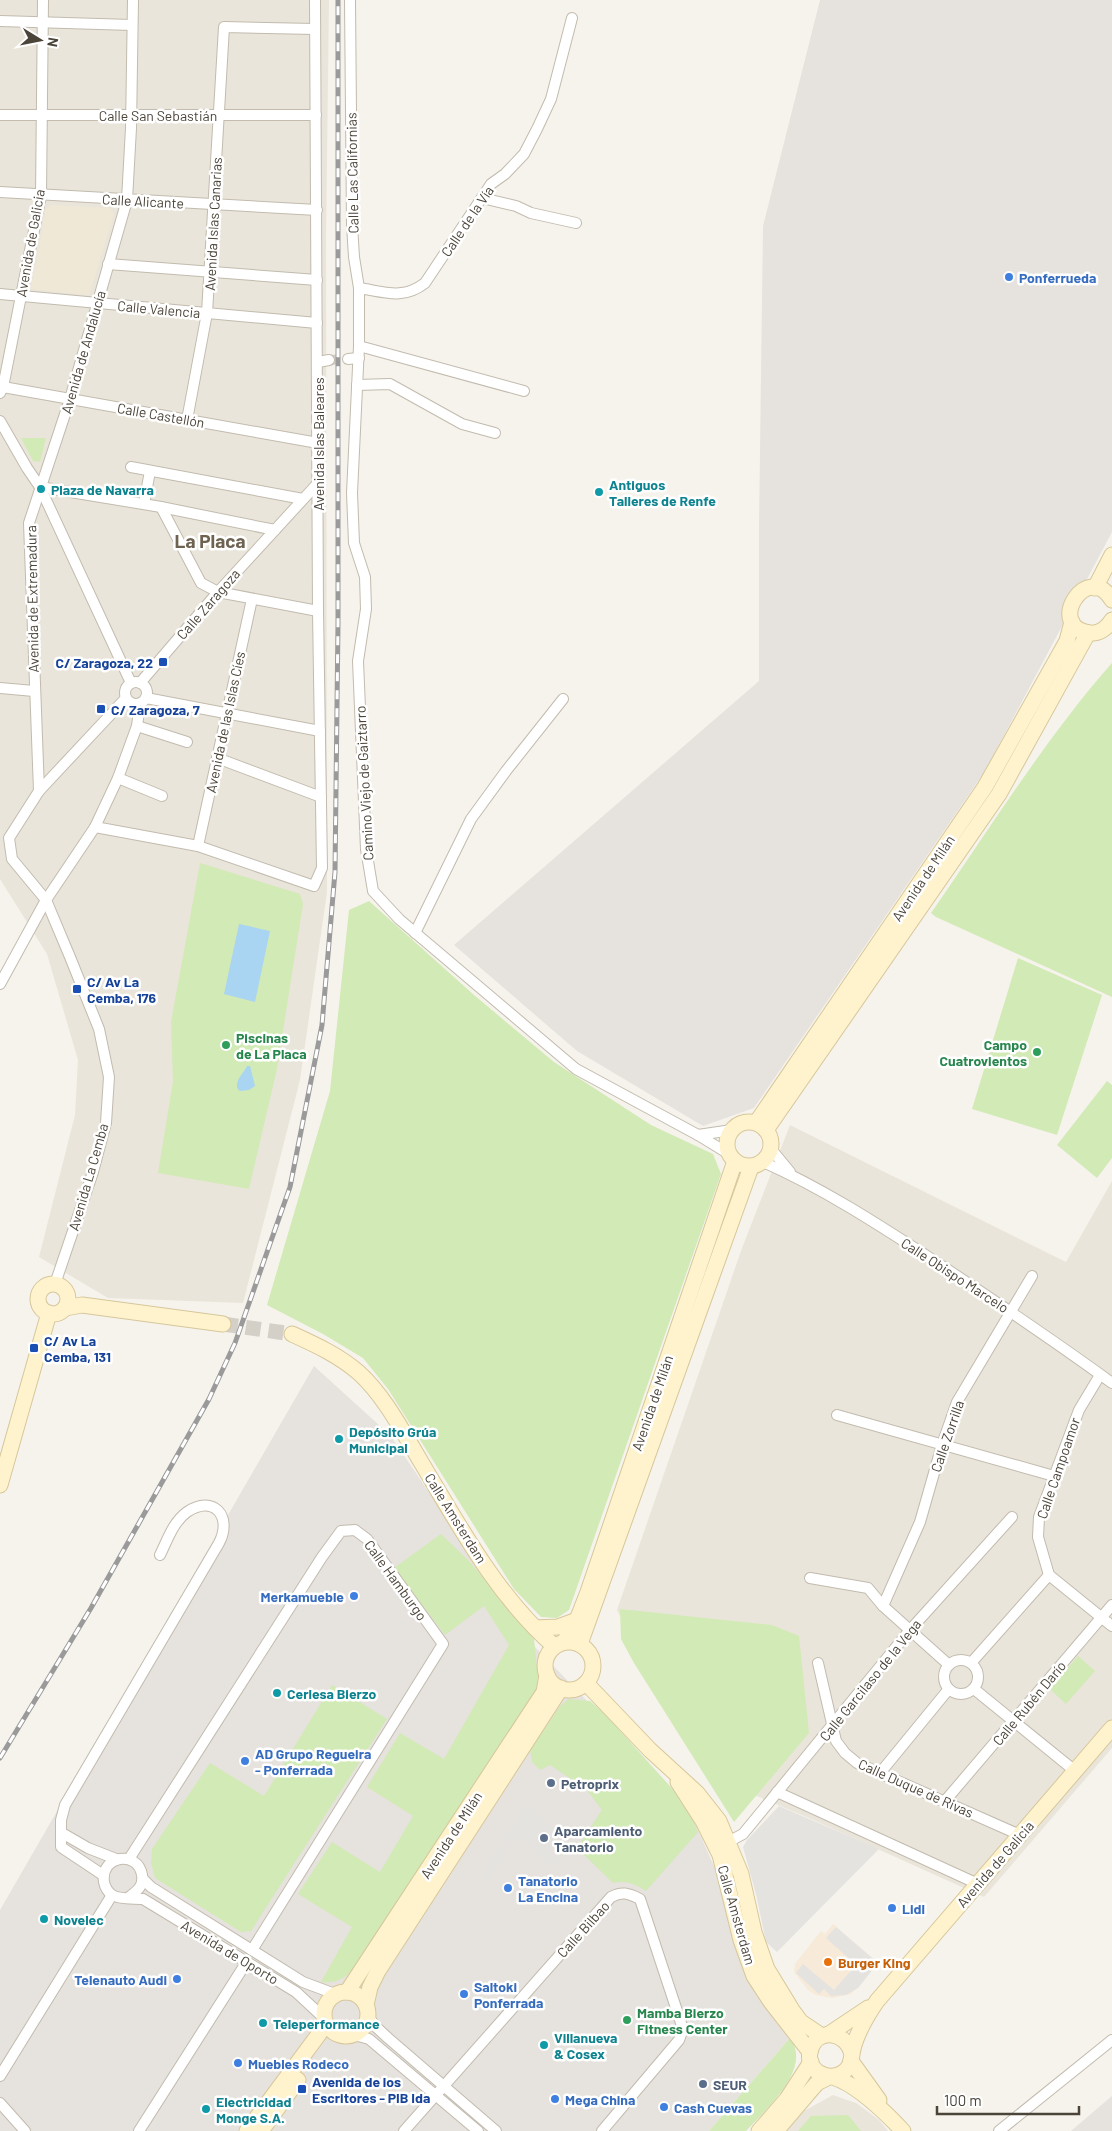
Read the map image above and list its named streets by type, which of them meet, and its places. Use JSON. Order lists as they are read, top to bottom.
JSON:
{
  "streets": {
    "street": [
      "Calle San Sebastián",
      "Calle Las Californias",
      "Calle Alicante",
      "Calle de la Vía",
      "Avenida Islas Canarias",
      "Avenida de Galicia",
      "Calle Valencia",
      "Avenida de Andalucía",
      "Calle Castellón",
      "Avenida Islas Baleares",
      "Avenida de Extremadura",
      "Calle Zaragoza",
      "Avenida de las Islas Cíes",
      "Camino Viejo de Gaiztarro",
      "Avenida de Milán",
      "Avenida La Cemba",
      "Calle Obispo Marcelo",
      "Calle Zorrilla",
      "Calle Campoamor",
      "Calle Amsterdam",
      "Calle Hamburgo",
      "Calle Garcilaso de la Vega",
      "Calle Rubén Darío",
      "Calle Duque de Rivas",
      "Calle Bilbao",
      "Avenida de Oporto"
    ]
  },
  "crossings": [
    ["Calle San Sebastián", "Avenida Islas Canarias"],
    ["Calle San Sebastián", "Avenida de Galicia"],
    ["Calle San Sebastián", "Avenida de Andalucía"],
    ["Calle San Sebastián", "Avenida Islas Baleares"],
    ["Calle Las Californias", "Calle de la Vía"],
    ["Calle Las Californias", "Camino Viejo de Gaiztarro"],
    ["Calle Alicante", "Avenida Islas Canarias"],
    ["Calle Alicante", "Avenida de Galicia"],
    ["Calle Alicante", "Avenida de Andalucía"],
    ["Calle Alicante", "Avenida Islas Baleares"],
    ["Avenida Islas Canarias", "Calle Valencia"],
    ["Avenida Islas Canarias", "Calle Castellón"],
    ["Avenida Islas Canarias", "Avenida Islas Baleares"],
    ["Avenida de Galicia", "Calle Valencia"],
    ["Avenida de Galicia", "Calle Castellón"],
    ["Avenida de Galicia", "Calle Amsterdam"],
    ["Avenida de Galicia", "Calle Duque de Rivas"],
    ["Calle Valencia", "Avenida de Andalucía"],
    ["Calle Valencia", "Avenida Islas Baleares"],
    ["Avenida de Andalucía", "Calle Castellón"],
    ["Avenida de Andalucía", "Avenida de Extremadura"],
    ["Calle Castellón", "Avenida Islas Baleares"],
    ["Avenida Islas Baleares", "Calle Zaragoza"],
    ["Avenida Islas Baleares", "Avenida de las Islas Cíes"],
    ["Camino Viejo de Gaiztarro", "Avenida de Milán"],
    ["Camino Viejo de Gaiztarro", "Calle Obispo Marcelo"],
    ["Avenida de Milán", "Calle Obispo Marcelo"],
    ["Avenida de Milán", "Calle Amsterdam"],
    ["Avenida de Milán", "Avenida de Oporto"],
    ["Calle Obispo Marcelo", "Calle Zorrilla"],
    ["Calle Obispo Marcelo", "Calle Campoamor"],
    ["Calle Amsterdam", "Calle Garcilaso de la Vega"],
    ["Calle Hamburgo", "Avenida de Oporto"],
    ["Calle Garcilaso de la Vega", "Calle Duque de Rivas"],
    ["Calle Rubén Darío", "Calle Duque de Rivas"]
  ],
  "districts": ["La Placa"],
  "places": {
    "other": [
      "Ponferrueda",
      "Plaza de Navarra",
      "Antiguos Talleres de Renfe",
      "Piscinas de La Placa",
      "Campo Cuatrovientos",
      "Depósito Grúa Municipal",
      "Merkamueble",
      "Cerlesa Bierzo",
      "AD Grupo Regueira - Ponferrada",
      "Petroprix",
      "Aparcamiento Tanatorio",
      "Tanatorio La Encina",
      "Lidl",
      "Novelec",
      "Burger King",
      "Telenauto Audi",
      "Saltoki Ponferrada",
      "Mamba Bierzo Fitness Center",
      "Teleperformance",
      "Villanueva & Cosex",
      "Muebles Rodeco",
      "SEUR",
      "Mega China",
      "Cash Cuevas",
      "Electricidad Monge S.A."
    ],
    "transit": [
      "C/ Zaragoza, 22",
      "C/ Zaragoza, 7",
      "C/ Av La Cemba, 176",
      "C/ Av La Cemba, 131",
      "Avenida de los Escritores - PIB Ida"
    ]
  },
  "scale_bar": "100 m",
  "north": "right"
}
